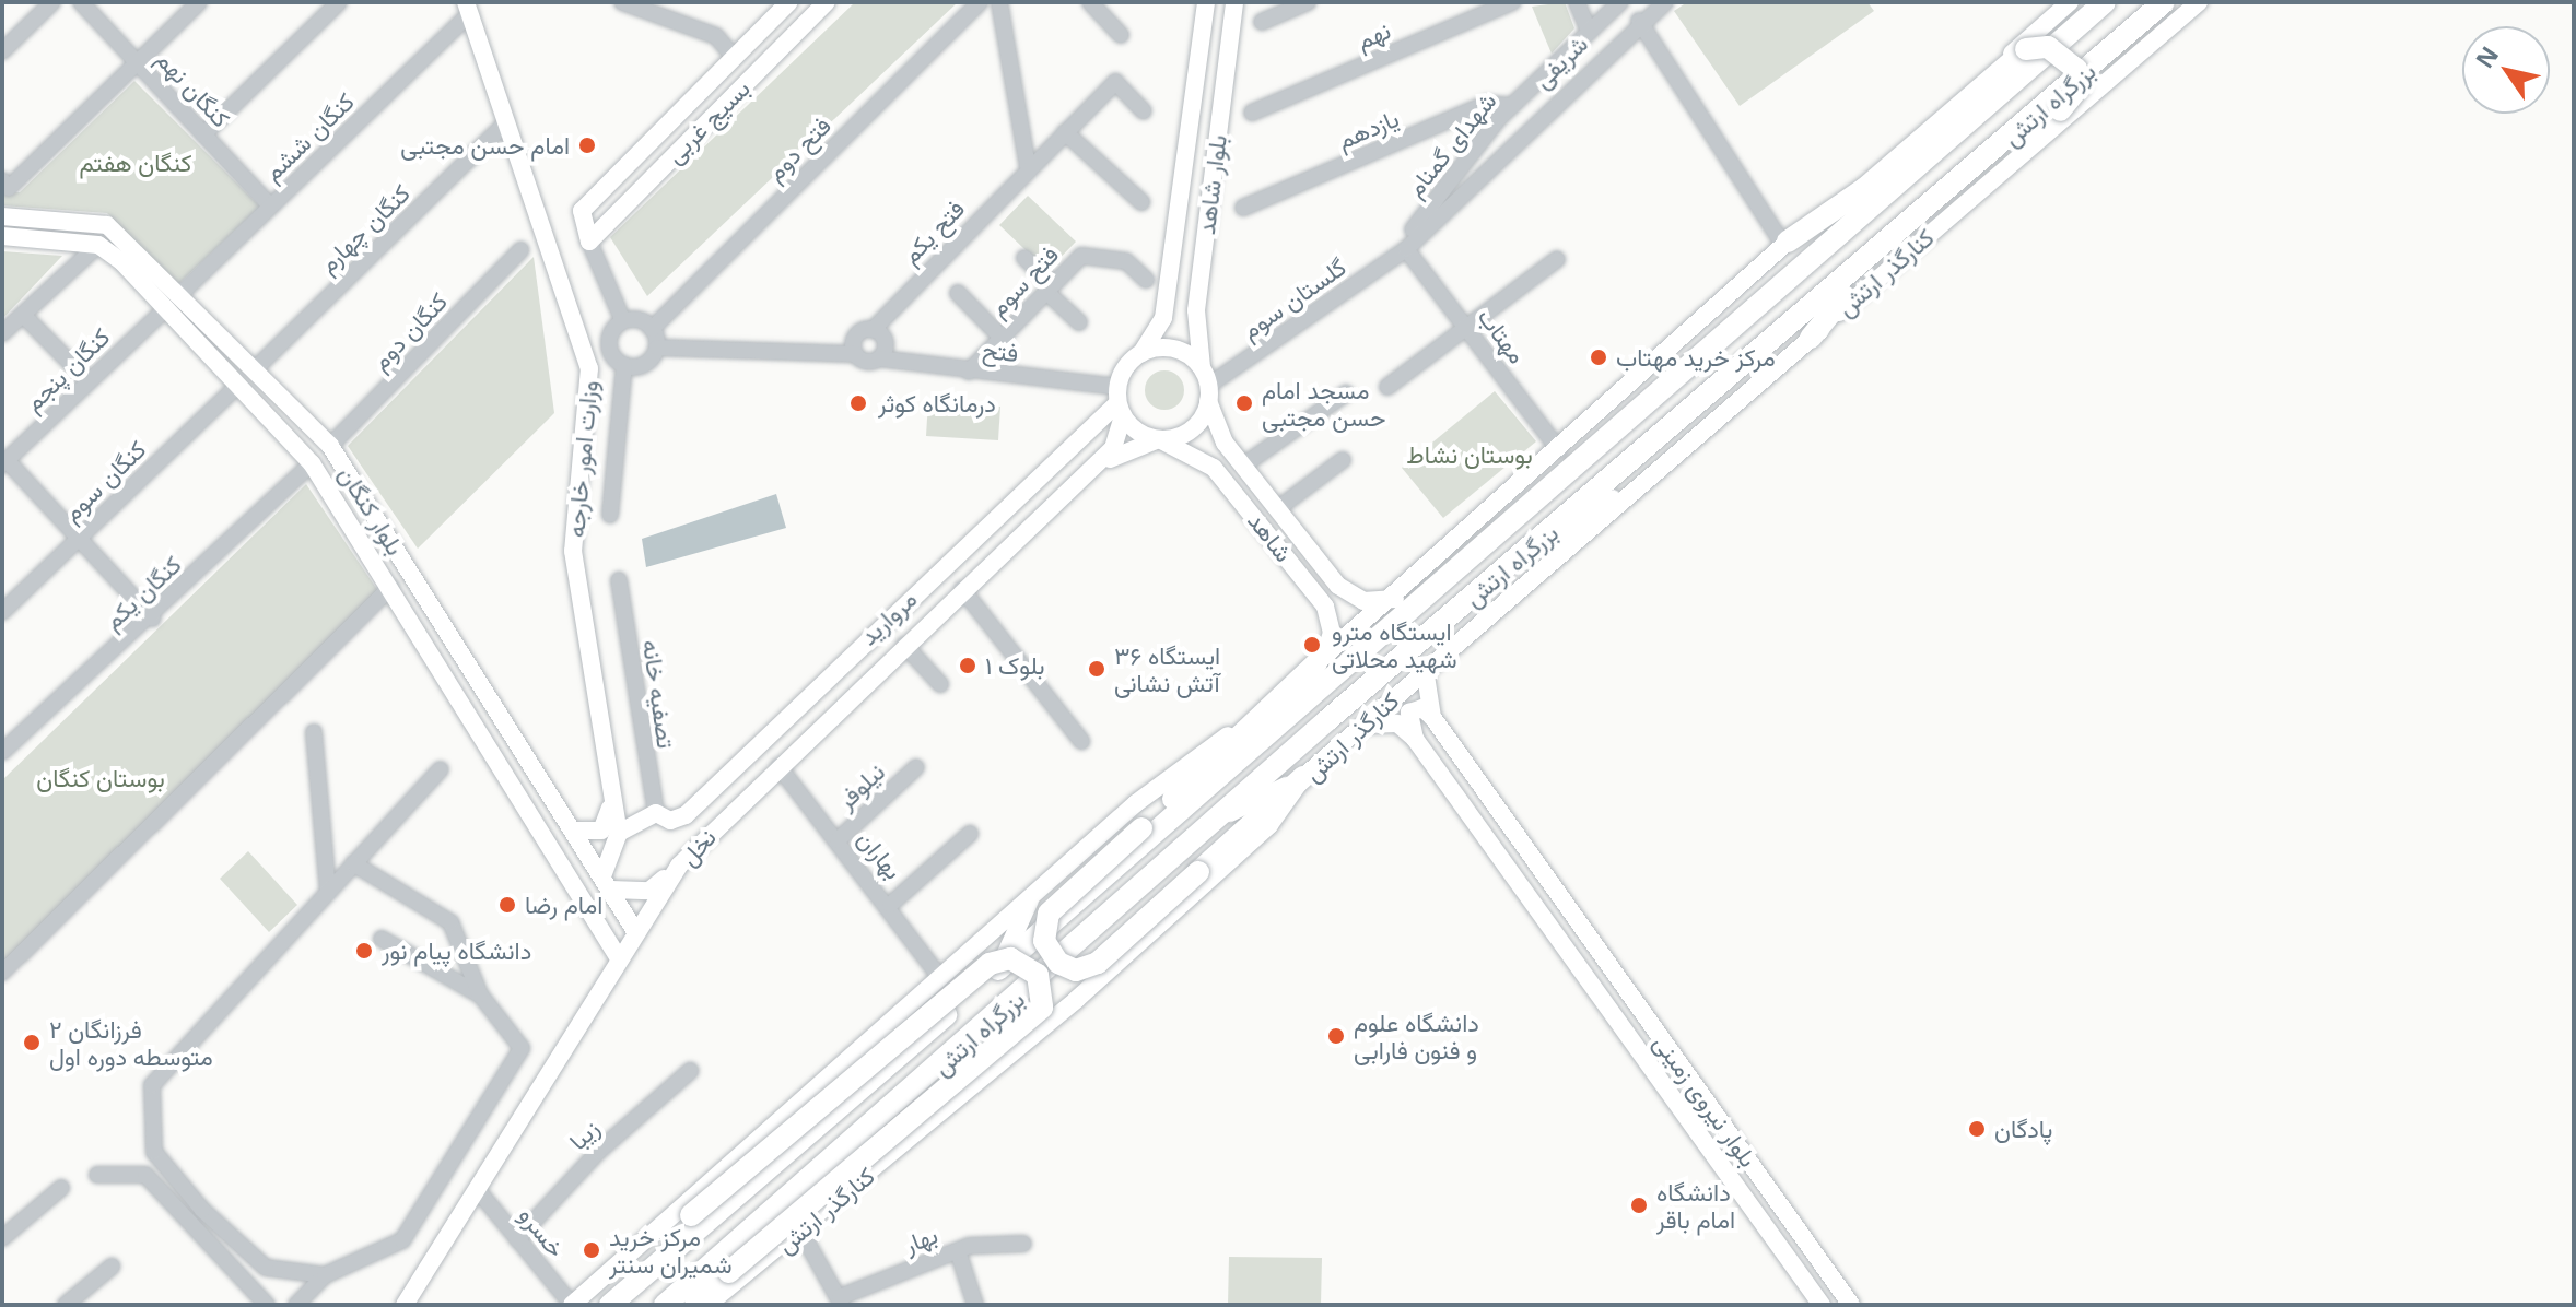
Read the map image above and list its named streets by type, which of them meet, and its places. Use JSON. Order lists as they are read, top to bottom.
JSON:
{
  "streets": {
    "highway": ["بزرگراه ارتش"],
    "main road": [
      "بسیج غربی",
      "بلوار شاهد",
      "کنارگذر ارتش",
      "وزارت امور خارجه",
      "بلوار کنگان",
      "شاهد",
      "مروارید",
      "نخل",
      "بلوار نیروی زمینی"
    ],
    "street": [
      "نهم",
      "شریفی",
      "کنگان نهم",
      "یازدهم",
      "کنگان ششم",
      "شهدای گمنام",
      "فتح دوم",
      "کنگان چهارم",
      "فتح یکم",
      "فتح سوم",
      "گلستان سوم",
      "کنگان دوم",
      "مهتاب",
      "فتح",
      "کنگان پنجم",
      "کنگان سوم",
      "کنگان یکم",
      "تصفیه خانه",
      "نیلوفر",
      "بهاران",
      "زیبا",
      "خسرو",
      "بهار"
    ]
  },
  "crossings": [
    ["شریفی", "شهدای گمنام"],
    ["شریفی", "گلستان سوم"],
    ["شریفی", "مهتاب"],
    ["کنگان نهم", "کنگان ششم"],
    ["یازدهم", "شهدای گمنام"],
    ["کنگان ششم", "وزارت امور خارجه"],
    ["کنگان ششم", "بلوار کنگان"],
    ["شهدای گمنام", "گلستان سوم"],
    ["شهدای گمنام", "مهتاب"],
    ["بلوار شاهد", "گلستان سوم"],
    ["بلوار شاهد", "فتح"],
    ["بلوار شاهد", "شاهد"],
    ["بلوار شاهد", "مروارید"],
    ["بلوار شاهد", "نخل"],
    ["کنگان چهارم", "وزارت امور خارجه"],
    ["کنگان چهارم", "بلوار کنگان"],
    ["فتح یکم", "فتح"],
    ["کنارگذر ارتش", "بلوار نیروی زمینی"],
    ["فتح سوم", "فتح"],
    ["گلستان سوم", "مهتاب"],
    ["گلستان سوم", "فتح"],
    ["گلستان سوم", "شاهد"],
    ["گلستان سوم", "مروارید"],
    ["گلستان سوم", "نخل"],
    ["کنگان دوم", "بلوار کنگان"],
    ["فتح", "شاهد"],
    ["فتح", "مروارید"],
    ["فتح", "نخل"],
    ["کنگان پنجم", "بلوار کنگان"],
    ["وزارت امور خارجه", "مروارید"],
    ["کنگان سوم", "بلوار کنگان"],
    ["بلوار کنگان", "کنگان یکم"],
    ["بلوار کنگان", "نخل"],
    ["شاهد", "مروارید"],
    ["شاهد", "نخل"],
    ["مروارید", "تصفیه خانه"],
    ["مروارید", "نخل"],
    ["نیلوفر", "بهاران"],
    ["نخل", "بهاران"],
    ["نخل", "خسرو"],
    ["زیبا", "خسرو"]
  ],
  "parks": ["کنگان هفتم", "بوستان نشاط", "بوستان کنگان"],
  "places": [
    "امام حسن مجتبی",
    "مرکز خرید مهتاب",
    "درمانگاه کوثر",
    "مسجد امام حسن مجتبی",
    "ایستگاه مترو شهید محلاتی",
    "۱ بلوک",
    "ایستگاه ۳۶ آتش نشانی",
    "امام رضا",
    "دانشگاه پیام نور",
    "دانشگاه علوم و فنون فارابی",
    "فرزانگان ۲ متوسطه دوره اول",
    "پادگان",
    "دانشگاه امام باقر",
    "مرکز خرید شمیران سنتر"
  ],
  "north": "top left"
}
